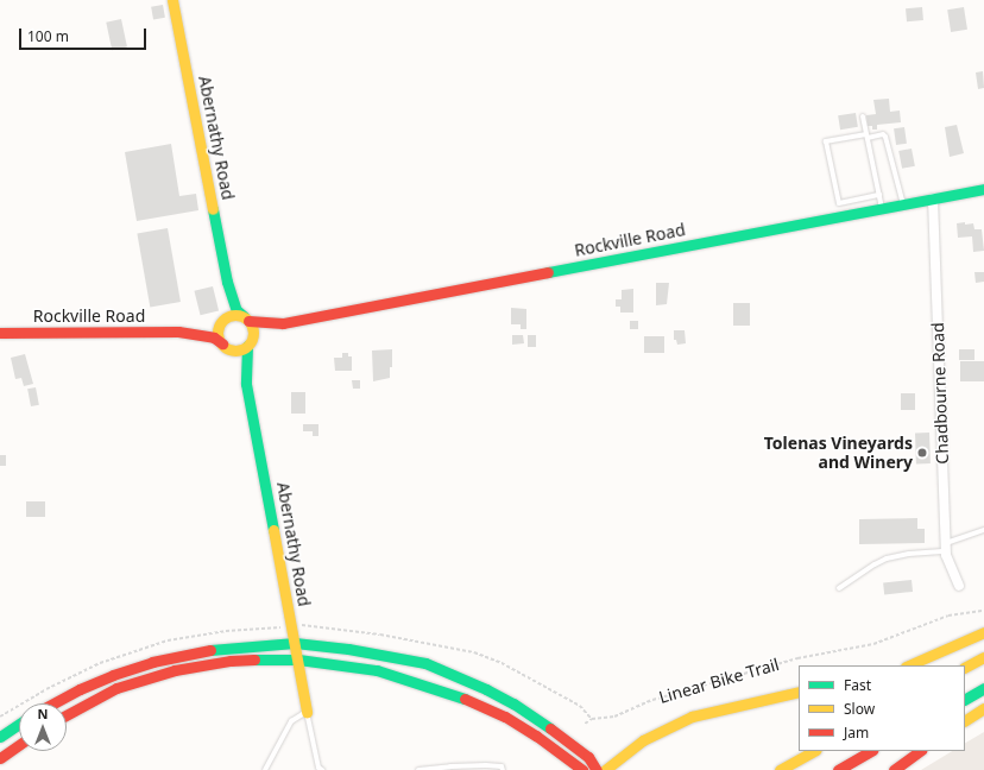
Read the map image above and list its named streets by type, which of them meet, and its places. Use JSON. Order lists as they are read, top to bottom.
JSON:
{
  "streets": {
    "main road": ["Abernathy Road", "Rockville Road"],
    "street": ["Chadbourne Road"],
    "path": ["Linear Bike Trail"]
  },
  "crossings": [
    ["Abernathy Road", "Rockville Road"],
    ["Rockville Road", "Chadbourne Road"]
  ],
  "places": ["Tolenas Vineyards and Winery"],
  "legend": ["Fast", "Slow", "Jam"],
  "scale_bar": "100 m",
  "north": "top"
}
